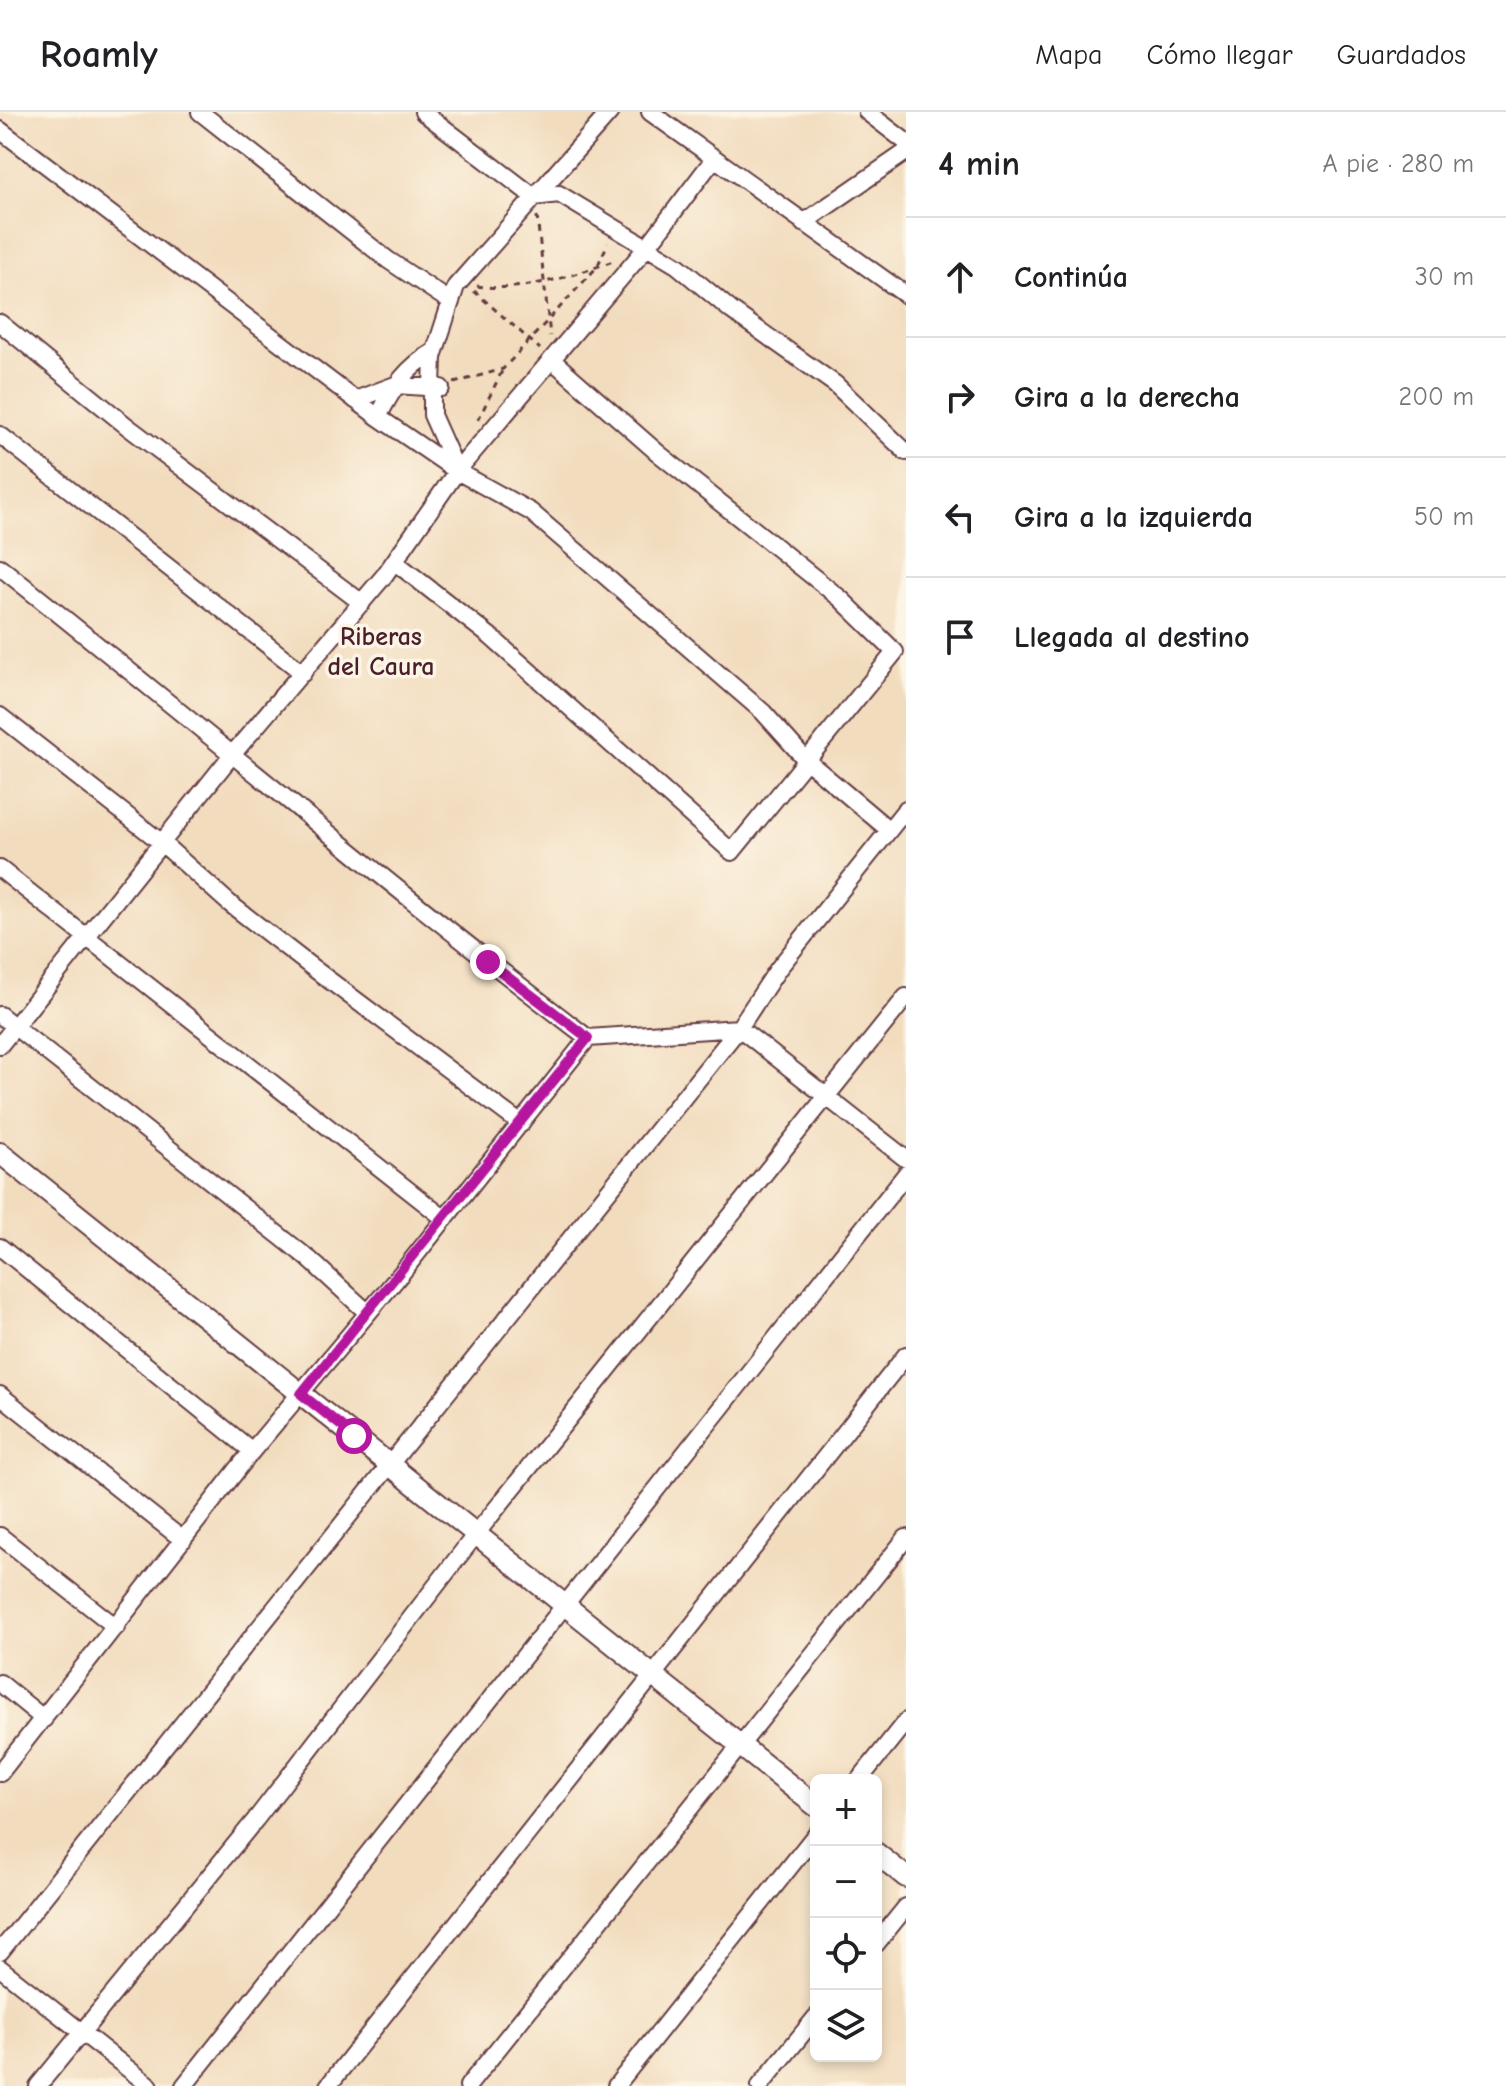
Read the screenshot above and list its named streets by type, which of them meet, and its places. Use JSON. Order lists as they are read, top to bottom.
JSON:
{
  "districts": ["Riberas del Caura"],
  "page": {
    "header": "Roamly",
    "nav": ["Mapa", "Cómo llegar", "Guardados"],
    "heading": ["4 min", "A pie · 280 m"],
    "list": [
      ["Continúa", "30 m"],
      ["Gira a la derecha", "200 m"],
      ["Gira a la izquierda", "50 m"],
      "Llegada al destino"
    ],
    "map_buttons": ["+", "−"]
  }
}
